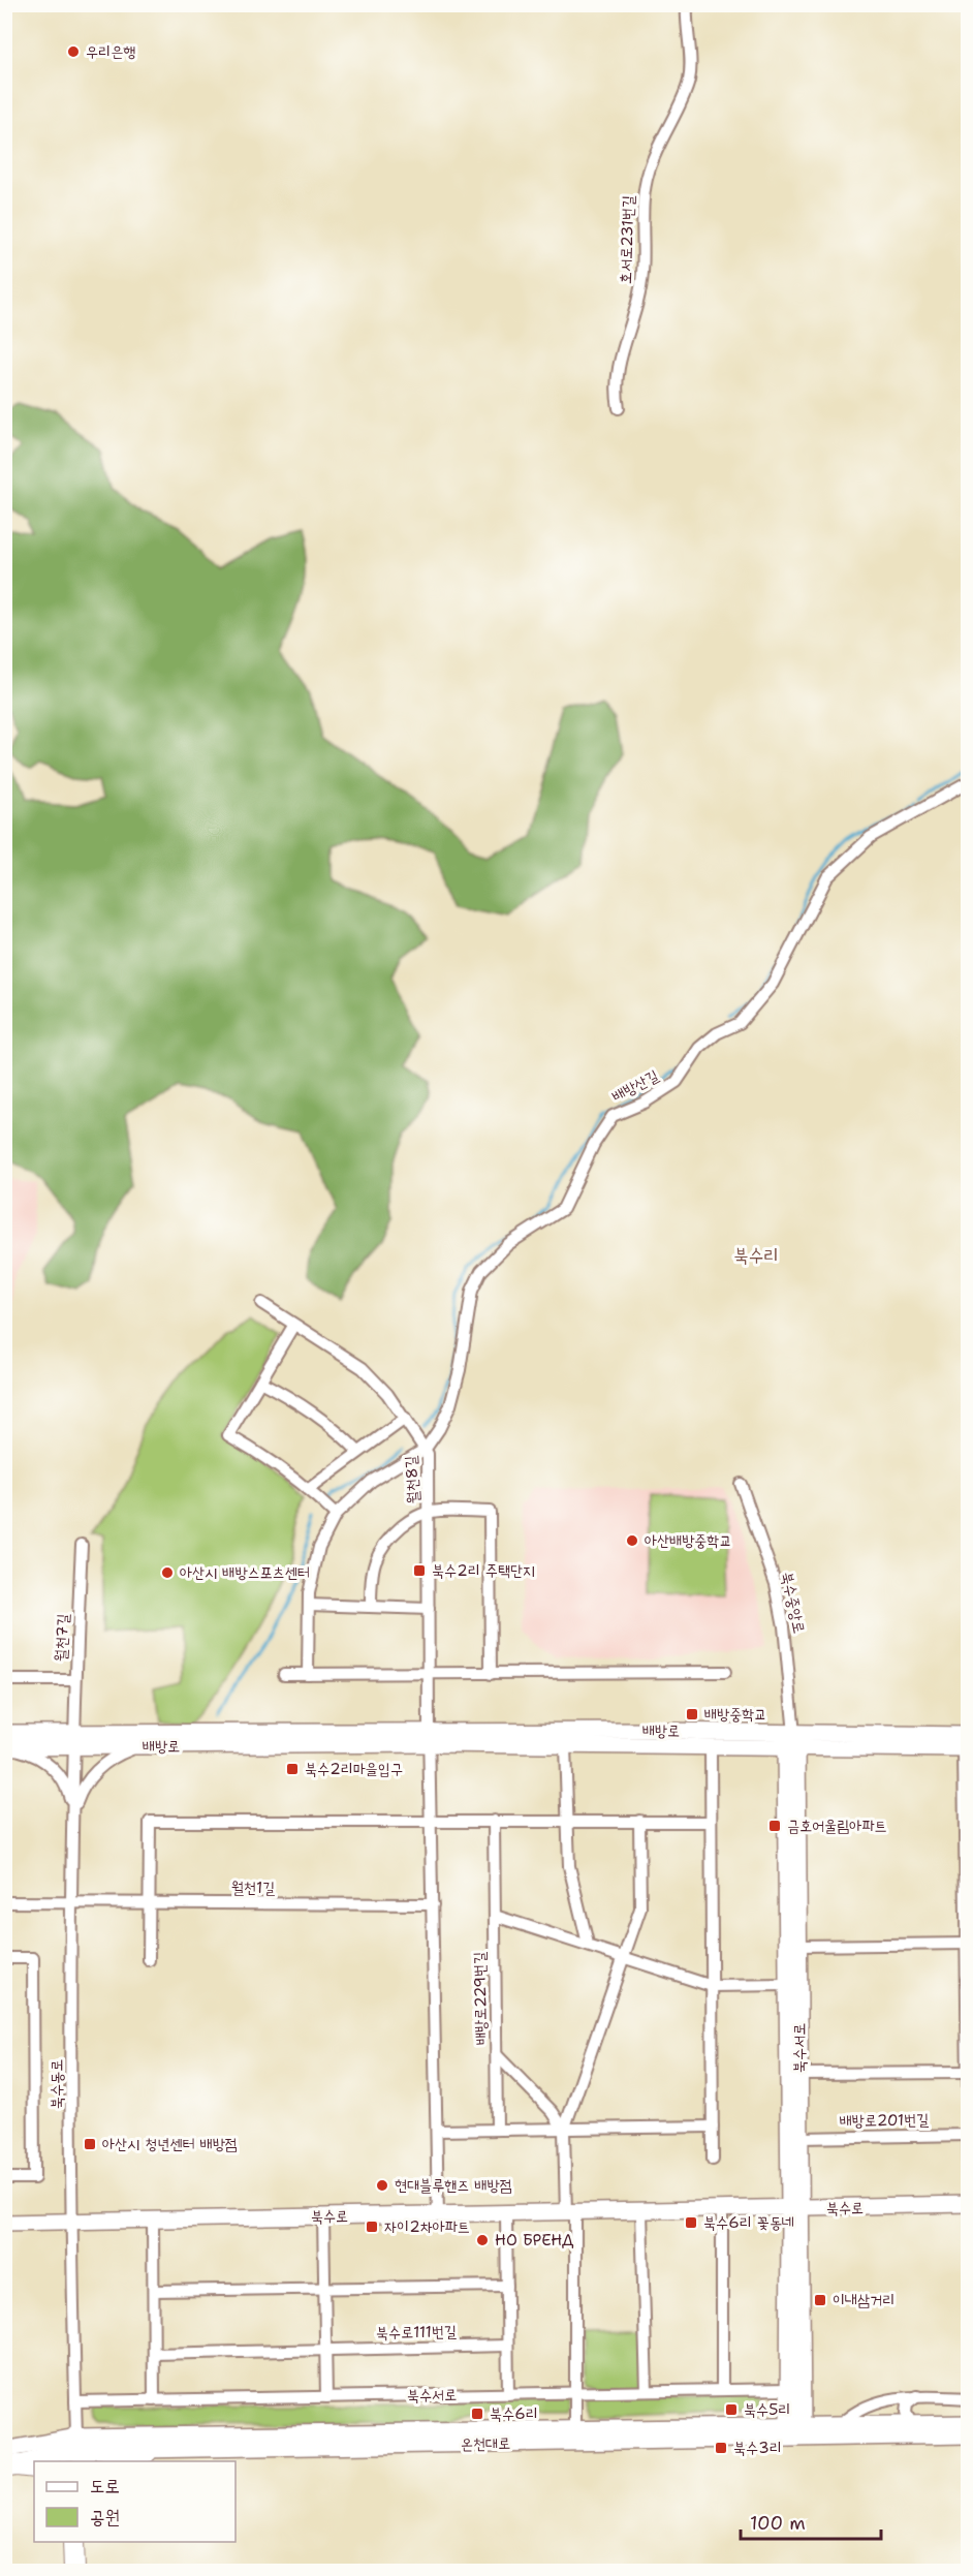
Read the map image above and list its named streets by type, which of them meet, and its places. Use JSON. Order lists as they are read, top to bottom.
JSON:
{
  "streets": {
    "street": [
      "호서로231번길",
      "배방산길",
      "월천8길",
      "북수중앙로",
      "월천7길",
      "배방로",
      "월천1길",
      "배방로229번길",
      "북수서로",
      "북수동로",
      "배방로201번길",
      "북수로",
      "북수로111번길",
      "온천대로"
    ]
  },
  "crossings": [
    ["배방산길", "월천8길"],
    ["월천8길", "배방로"],
    ["북수중앙로", "배방로"],
    ["북수중앙로", "북수서로"],
    ["월천7길", "배방로"],
    ["월천7길", "북수동로"],
    ["배방로", "북수서로"],
    ["배방로", "북수동로"],
    ["월천1길", "북수동로"],
    ["북수서로", "북수동로"],
    ["북수서로", "배방로201번길"],
    ["북수서로", "북수로"],
    ["북수서로", "온천대로"],
    ["북수동로", "북수로"],
    ["북수동로", "온천대로"]
  ],
  "districts": ["북수리"],
  "places": {
    "other": [
      "우리은행",
      "아산배방중학교",
      "아산시 배방스포츠센터",
      "현대블루핸즈 배방점",
      "НО БРЕНД"
    ],
    "transit": [
      "북수2리 주택단지",
      "배방중학교",
      "북수2리마을입구",
      "금호어울림아파트",
      "아산시 청년센터 배방점",
      "북수6리 꽃동네",
      "자이2차아파트",
      "이내삼거리",
      "북수5리",
      "북수6리",
      "북수3리"
    ]
  },
  "legend": ["도로", "공원"],
  "scale_bar": "100 m"
}
